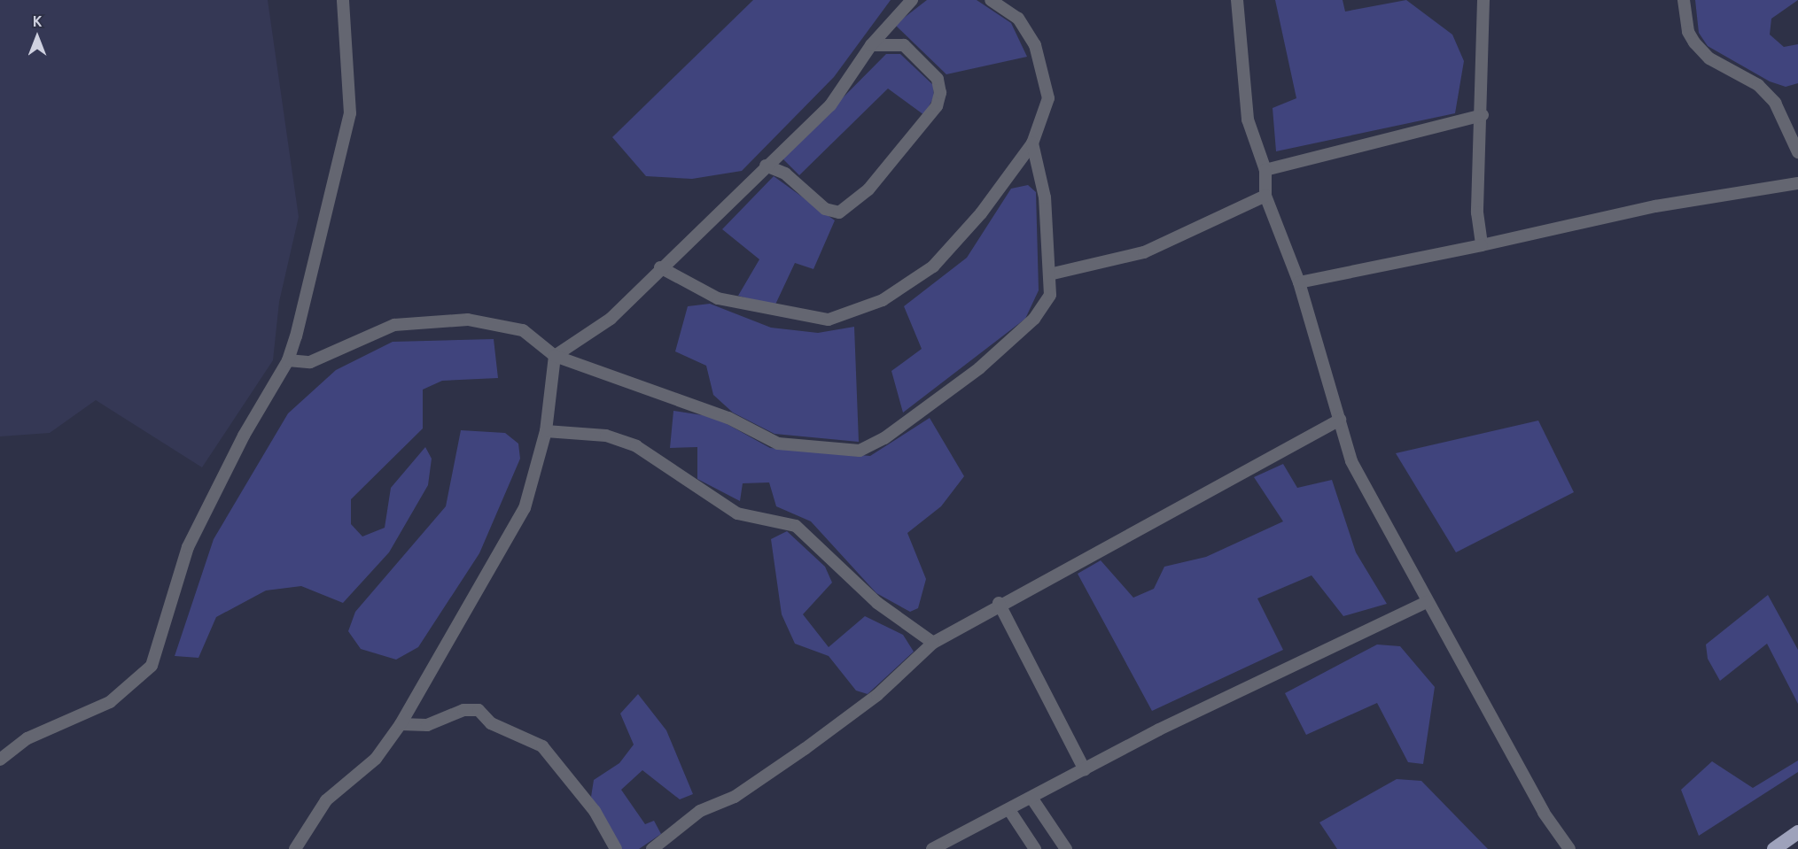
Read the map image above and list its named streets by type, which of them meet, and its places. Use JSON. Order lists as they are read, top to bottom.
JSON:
{
  "north": "top"
}
